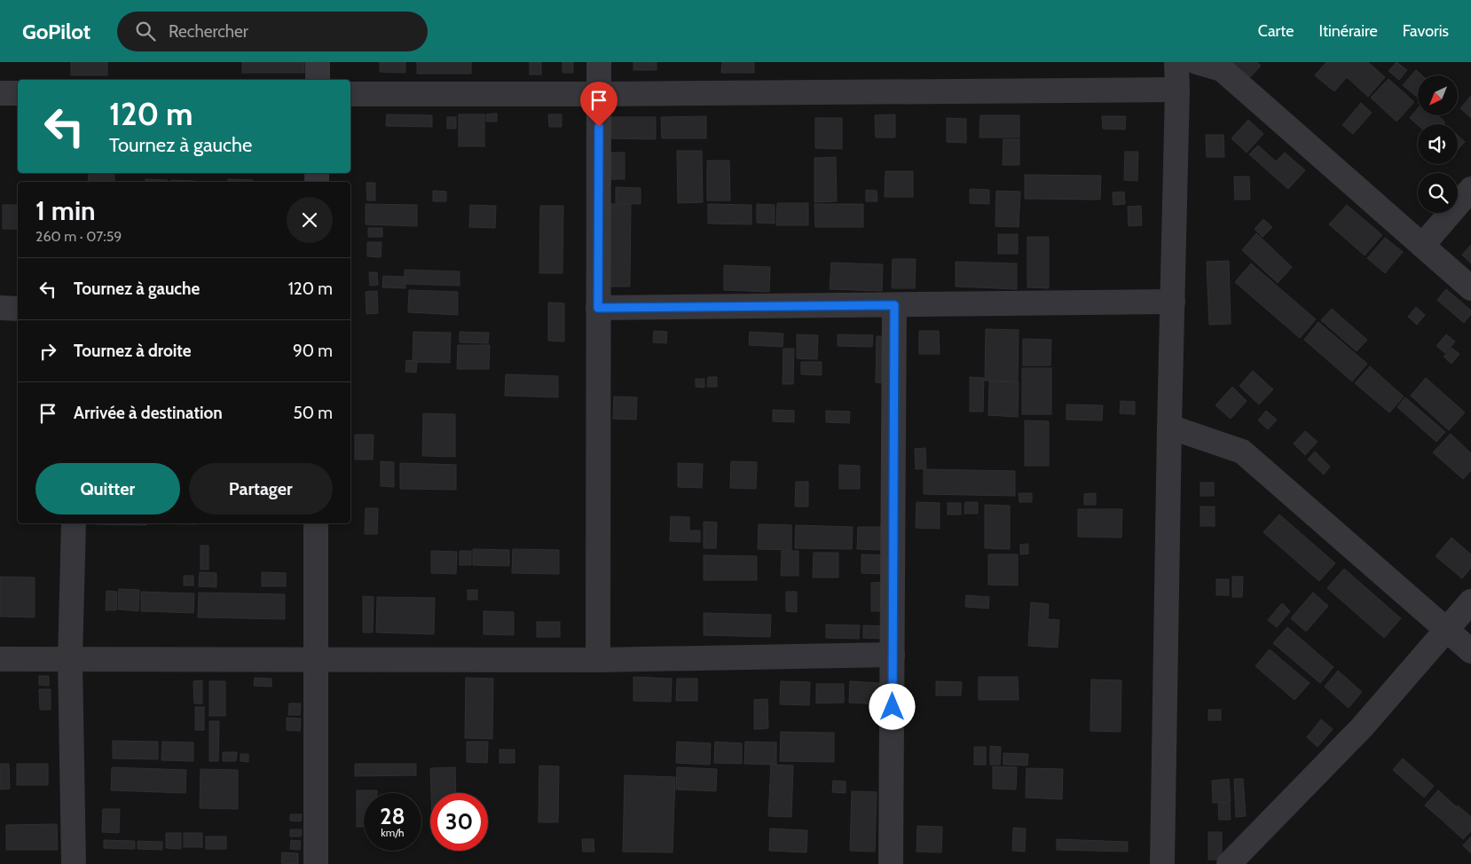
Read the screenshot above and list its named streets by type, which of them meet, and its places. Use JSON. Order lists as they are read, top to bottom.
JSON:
{
  "north": "bottom left",
  "page": {
    "header": "GoPilot",
    "search": "Rechercher",
    "nav": ["Carte", "Itinéraire", "Favoris"],
    "turn": ["120 m", "Tournez à gauche"],
    "heading": ["1 min", "260 m · 07:59"],
    "list": [
      {
        "name": "Tournez à gauche",
        "value": "120 m"
      },
      {
        "name": "Tournez à droite",
        "value": "90 m"
      },
      {
        "name": "Arrivée à destination",
        "value": "50 m"
      }
    ],
    "buttons": ["Quitter", "Partager"],
    "speed": "28 km/h",
    "limit": "30"
  }
}
